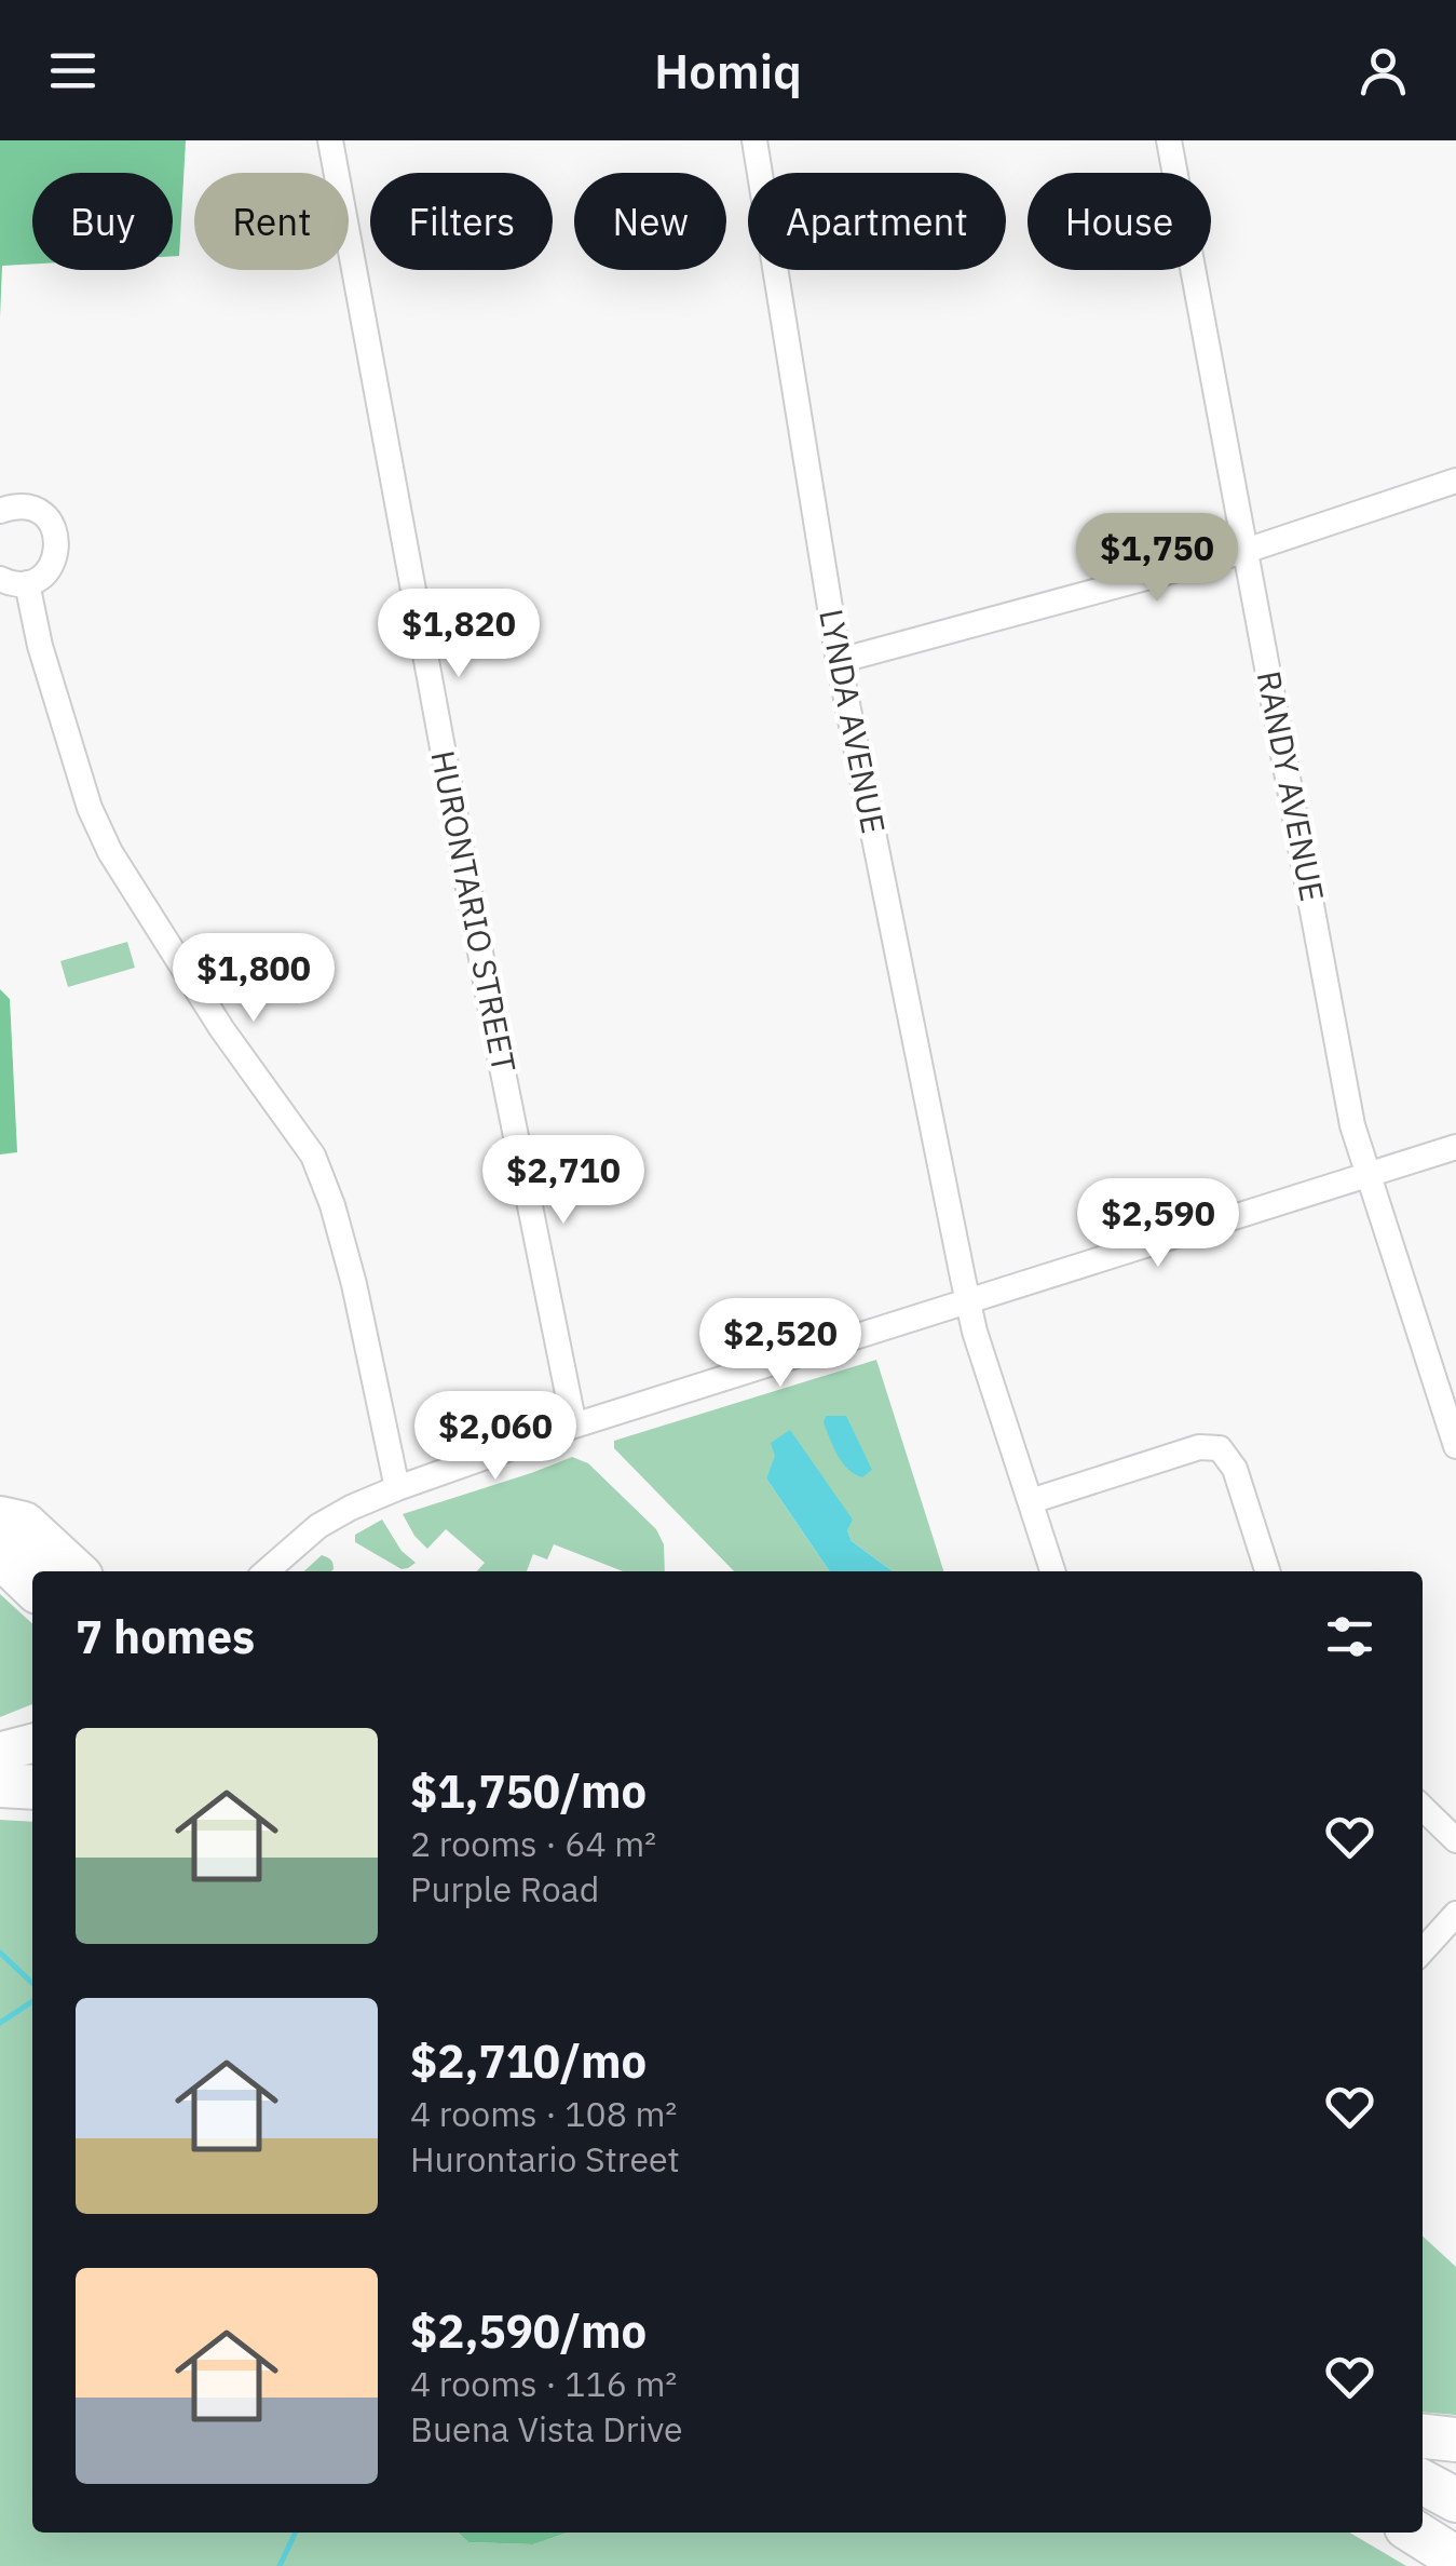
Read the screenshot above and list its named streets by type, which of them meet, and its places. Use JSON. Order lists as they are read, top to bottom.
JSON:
{
  "streets": {
    "street": ["LYNDA AVENUE", "RANDY AVENUE", "HURONTARIO STREET"]
  },
  "page": {
    "header": "Homiq",
    "chip": [
      "Buy",
      "Rent",
      "Filters",
      "New",
      "Apartment",
      "House"
    ],
    "price": [
      "$1,750",
      "$1,820",
      "$1,800",
      "$2,710",
      "$2,590",
      "$2,520",
      "$2,060"
    ],
    "heading": "7 homes",
    "list": [
      {
        "name": "$1,750/mo",
        "note": "2 rooms · 64 m² · Purple Road"
      },
      {
        "name": "$2,710/mo",
        "note": "4 rooms · 108 m² · Hurontario Street"
      },
      {
        "name": "$2,590/mo",
        "note": "4 rooms · 116 m² · Buena Vista Drive"
      }
    ]
  }
}
